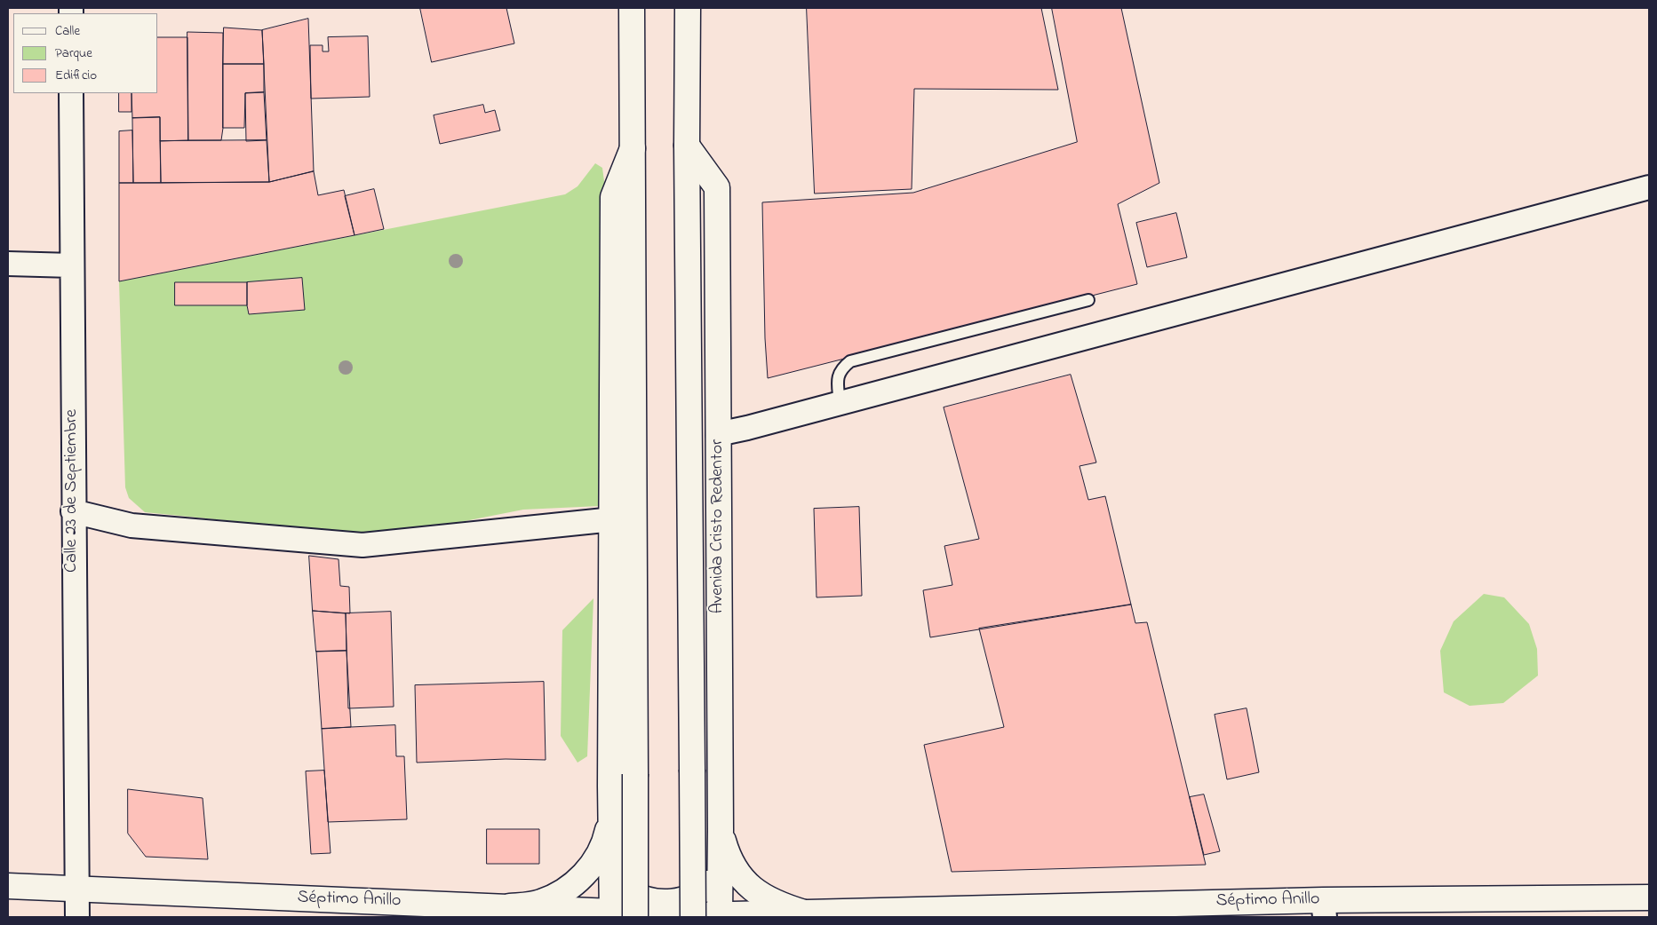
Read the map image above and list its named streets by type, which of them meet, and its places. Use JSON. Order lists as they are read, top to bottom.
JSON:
{
  "streets": {
    "main road": ["Avenida Cristo Redentor", "Séptimo Anillo"],
    "street": ["Calle 23 de Septiembre"]
  },
  "crossings": [
    ["Calle 23 de Septiembre", "Séptimo Anillo"],
    ["Avenida Cristo Redentor", "Séptimo Anillo"]
  ],
  "legend": ["Calle", "Parque", "Edificio"]
}
